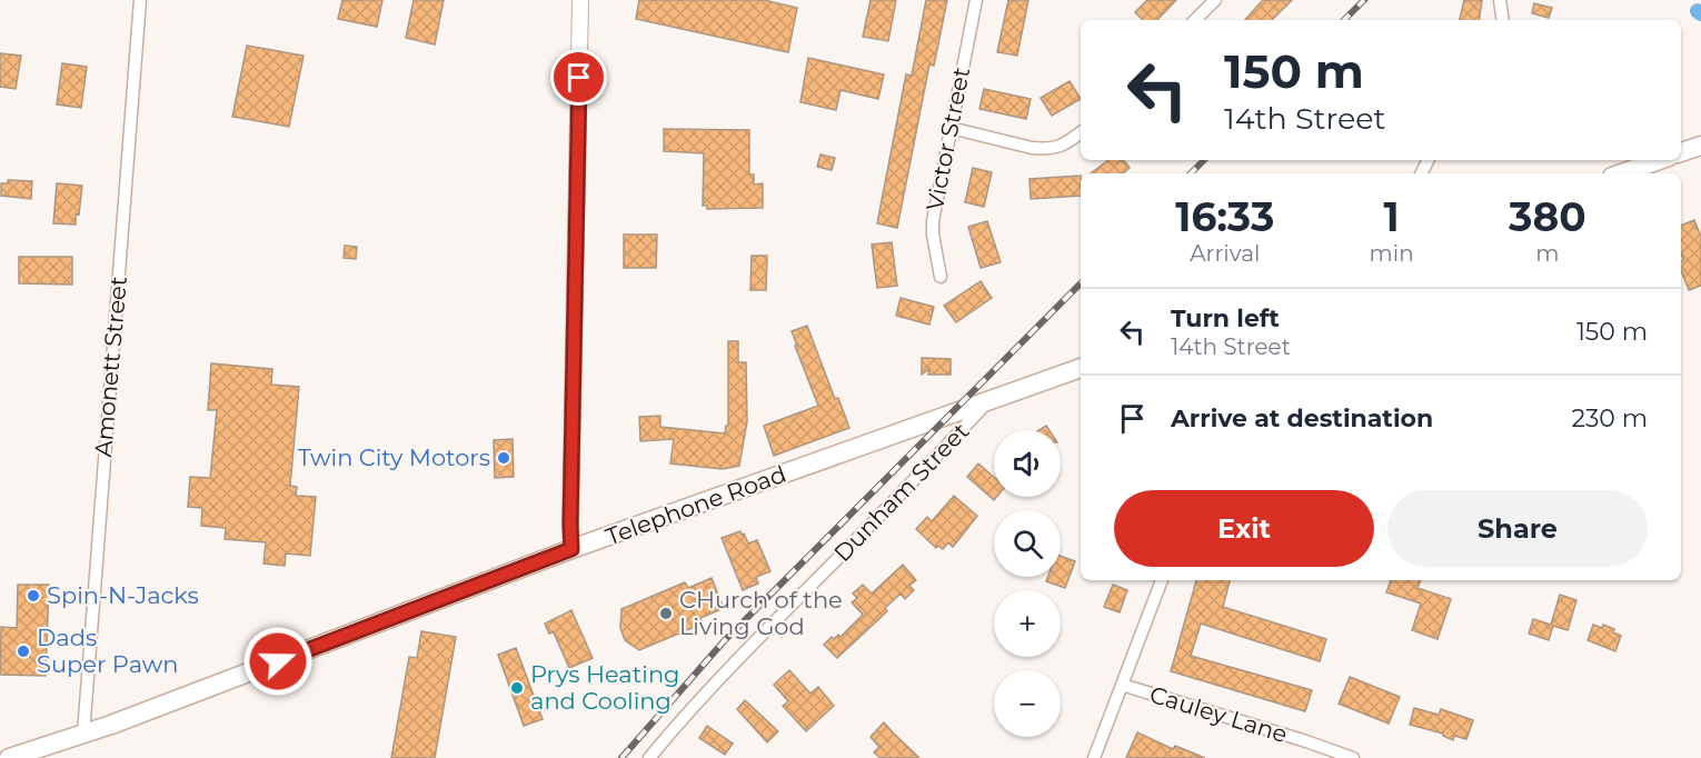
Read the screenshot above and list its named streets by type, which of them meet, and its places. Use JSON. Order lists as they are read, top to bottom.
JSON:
{
  "streets": {
    "main road": ["Telephone Road"],
    "street": [
      "Victor Street",
      "Amonett Street",
      "Dunham Street",
      "Cauley Lane"
    ]
  },
  "crossings": [
    ["Amonett Street", "Telephone Road"],
    ["Dunham Street", "Telephone Road"]
  ],
  "places": [
    "Twin City Motors",
    "Spin-N-Jacks",
    "CHurch of the Living God",
    "Dads Super Pawn",
    "Prys Heating and Cooling"
  ],
  "page": {
    "turn": ["150 m", "14th Street"],
    "eta": [
      "16:33",
      "Arrival",
      "1",
      "min",
      "380",
      "m"
    ],
    "list": [
      {
        "name": "Turn left",
        "note": "14th Street",
        "value": "150 m"
      },
      {
        "name": "Arrive at destination",
        "value": "230 m"
      }
    ],
    "map_buttons": ["+", "−"],
    "buttons": ["Exit", "Share"]
  }
}
